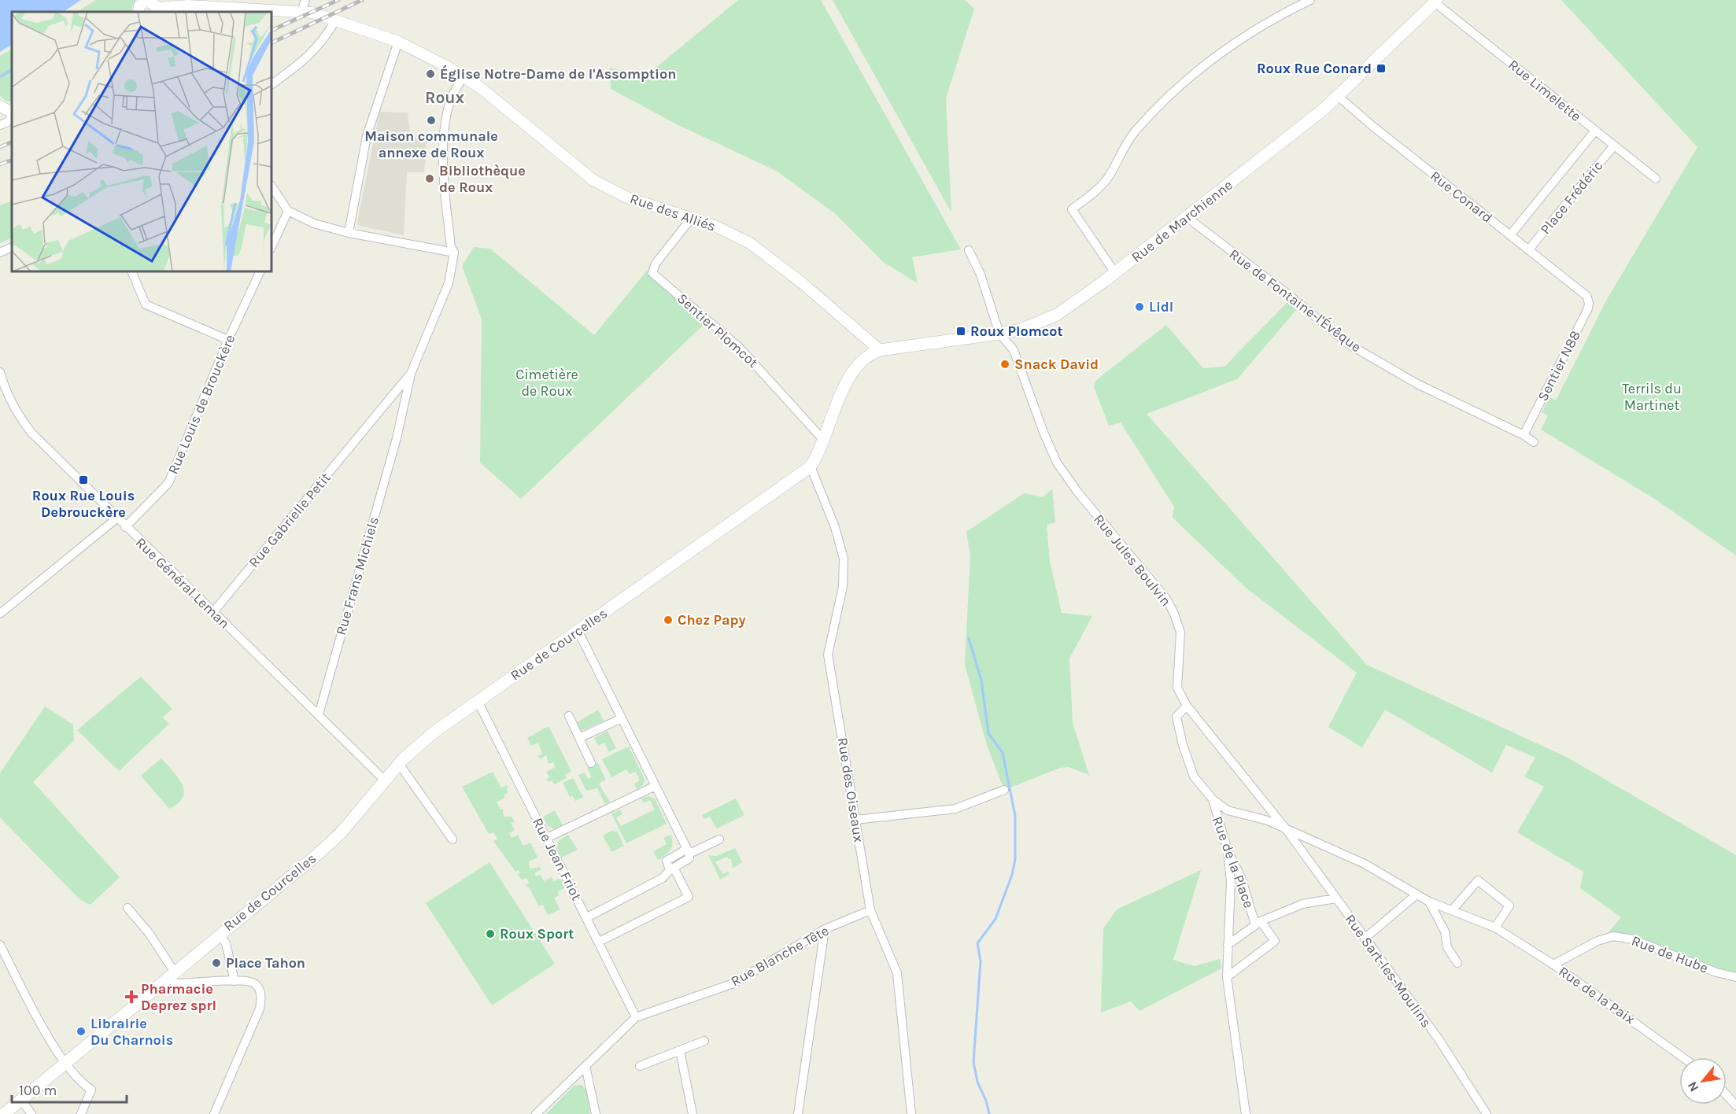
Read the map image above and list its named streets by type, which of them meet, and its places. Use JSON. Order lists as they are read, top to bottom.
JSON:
{
  "streets": {
    "main road": ["Rue de Marchienne", "Rue de Courcelles"],
    "street": [
      "Rue Limelette",
      "Rue Conard",
      "Place Frédéric",
      "Rue des Alliés",
      "Rue de Fontaine-l'Évêque",
      "Sentier Plomcot",
      "Sentier N88",
      "Rue Louis de Brouckère",
      "Rue Gabrielle Petit",
      "Rue Jules Boulvin",
      "Rue Frans Michiels",
      "Rue Général Leman",
      "Rue des Oiseaux",
      "Rue Jean Friot",
      "Rue de la Place",
      "Rue de Hube",
      "Rue Blanche Tête",
      "Rue Sart-les-Moulins",
      "Rue de la Paix"
    ]
  },
  "crossings": [
    ["Rue Limelette", "Place Frédéric"],
    ["Rue Limelette", "Rue de Marchienne"],
    ["Rue Conard", "Place Frédéric"],
    ["Rue Conard", "Rue de Marchienne"],
    ["Rue Conard", "Sentier N88"],
    ["Rue des Alliés", "Rue de Marchienne"],
    ["Rue des Alliés", "Sentier Plomcot"],
    ["Rue des Alliés", "Rue de Courcelles"],
    ["Rue de Marchienne", "Rue de Fontaine-l'Évêque"],
    ["Rue de Marchienne", "Rue Jules Boulvin"],
    ["Rue de Marchienne", "Rue de Courcelles"],
    ["Rue de Fontaine-l'Évêque", "Sentier N88"],
    ["Sentier Plomcot", "Rue de Courcelles"],
    ["Rue Louis de Brouckère", "Rue Général Leman"],
    ["Rue Gabrielle Petit", "Rue Frans Michiels"],
    ["Rue Gabrielle Petit", "Rue Général Leman"],
    ["Rue Jules Boulvin", "Rue Sart-les-Moulins"],
    ["Rue Jules Boulvin", "Rue de la Paix"],
    ["Rue Frans Michiels", "Rue Général Leman"],
    ["Rue Général Leman", "Rue de Courcelles"],
    ["Rue de Courcelles", "Rue des Oiseaux"],
    ["Rue de Courcelles", "Rue Jean Friot"],
    ["Rue des Oiseaux", "Rue Blanche Tête"],
    ["Rue Jean Friot", "Rue Blanche Tête"],
    ["Rue de la Place", "Rue de la Paix"],
    ["Rue de Hube", "Rue de la Paix"],
    ["Rue Sart-les-Moulins", "Rue de la Paix"]
  ],
  "districts": ["Roux"],
  "parks": ["Cimetière de Roux", "Terrils du Martinet"],
  "places": {
    "transit": ["Roux Rue Conard", "Roux Plomcot", "Roux Rue Louis Debrouckère"],
    "other": [
      "Église Notre-Dame de l'Assomption",
      "Maison communale annexe de Roux",
      "Bibliothèque de Roux",
      "Lidl",
      "Snack David",
      "Chez Papy",
      "Roux Sport",
      "Place Tahon",
      "Librairie Du Charnois"
    ],
    "health": ["Pharmacie Deprez sprl"]
  },
  "scale_bar": "100 m",
  "north": "bottom left"
}
